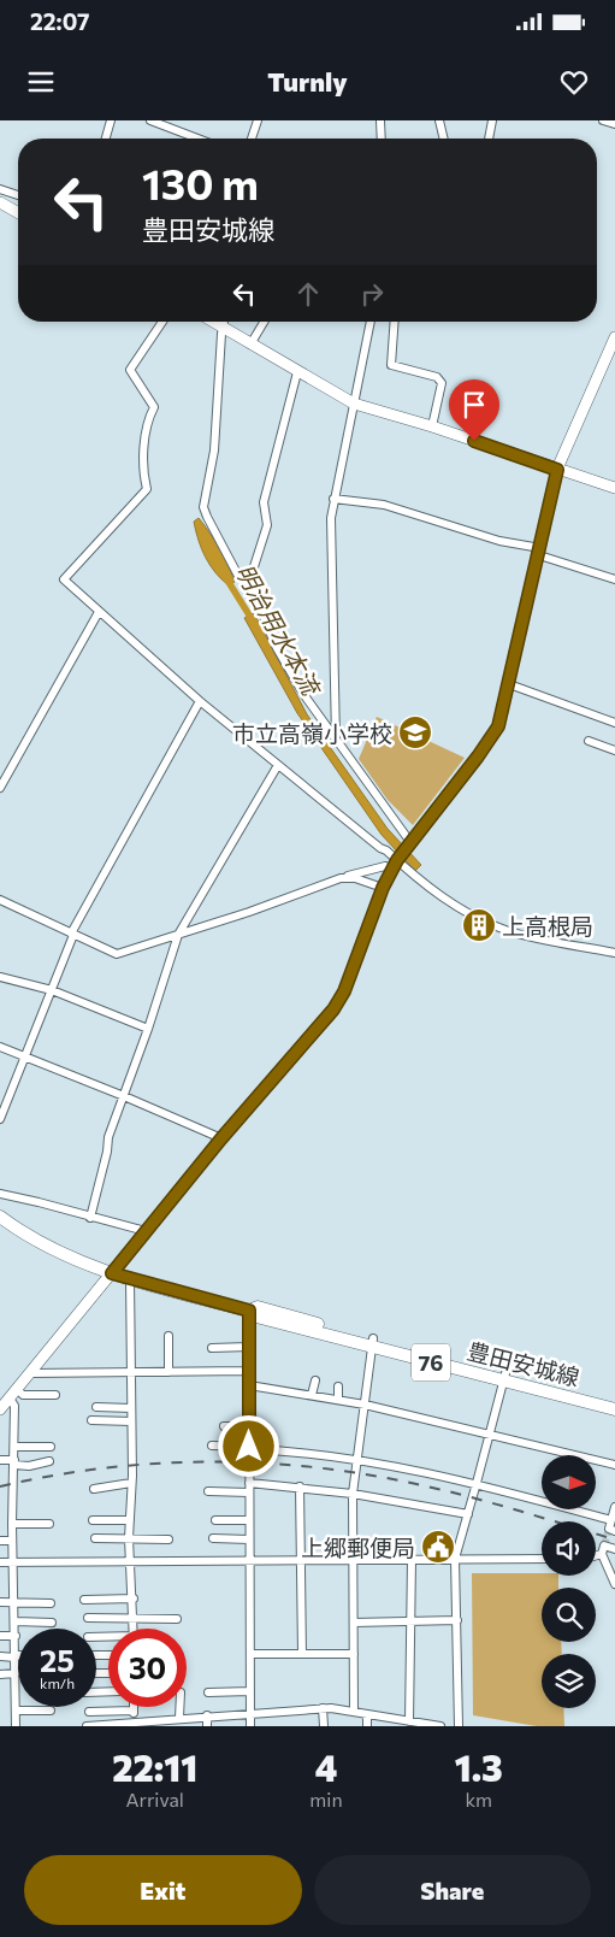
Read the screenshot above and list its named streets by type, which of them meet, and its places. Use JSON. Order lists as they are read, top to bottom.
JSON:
{
  "streets": {
    "main road": ["76", "豊田安城線"]
  },
  "water": ["明治用水本流"],
  "places": {
    "school or university": ["市立高嶺小学校"],
    "building": ["上高根局"],
    "public building": ["上郷郵便局"]
  },
  "north": "right",
  "page": {
    "status": "22:07",
    "header": "Turnly",
    "turn": ["130 m", "豊田安城線"],
    "speed": "25 km/h",
    "limit": "30",
    "eta": [
      "22:11",
      "Arrival",
      "4",
      "min",
      "1.3",
      "km"
    ],
    "buttons": ["Exit", "Share"]
  }
}
